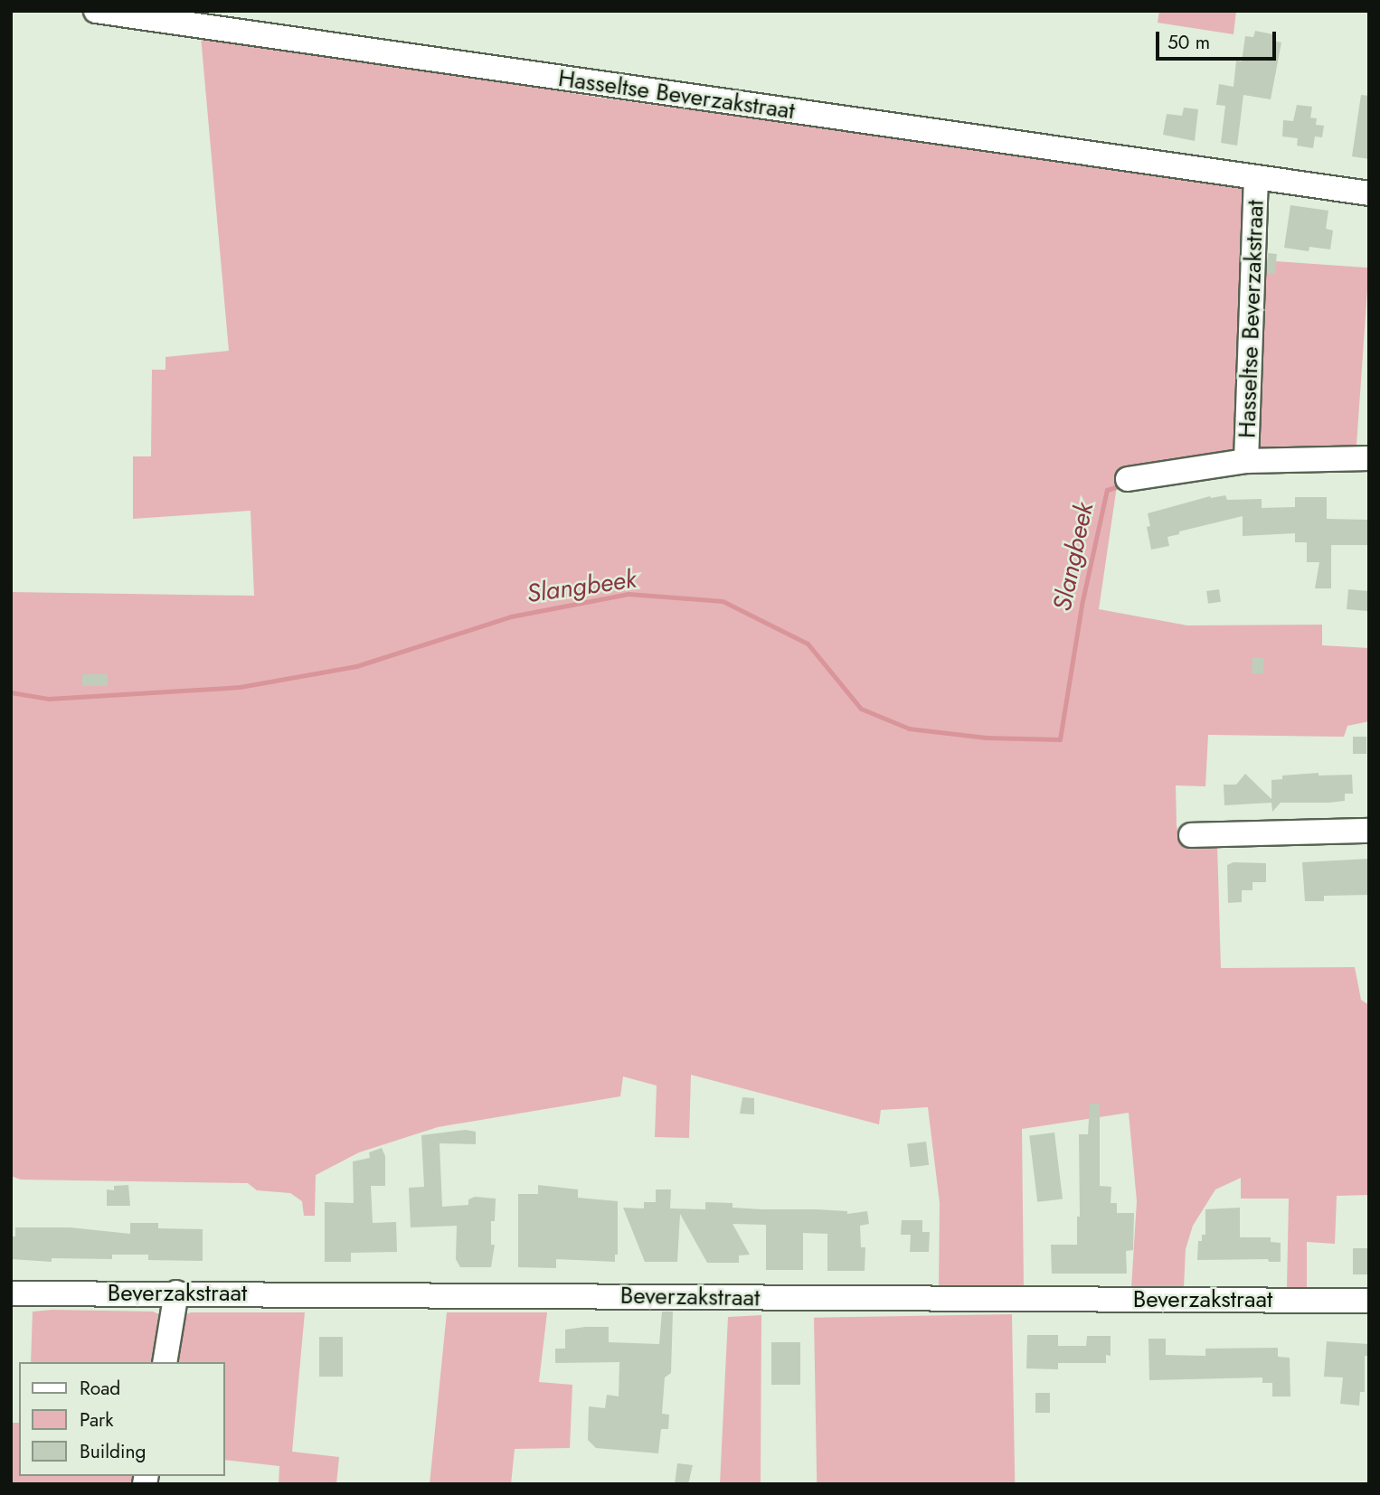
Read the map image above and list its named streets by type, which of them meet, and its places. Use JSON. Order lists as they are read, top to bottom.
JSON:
{
  "streets": {
    "street": ["Hasseltse Beverzakstraat", "Beverzakstraat"]
  },
  "water": ["Slangbeek"],
  "legend": ["Road", "Park", "Building"],
  "scale_bar": "50 m"
}
